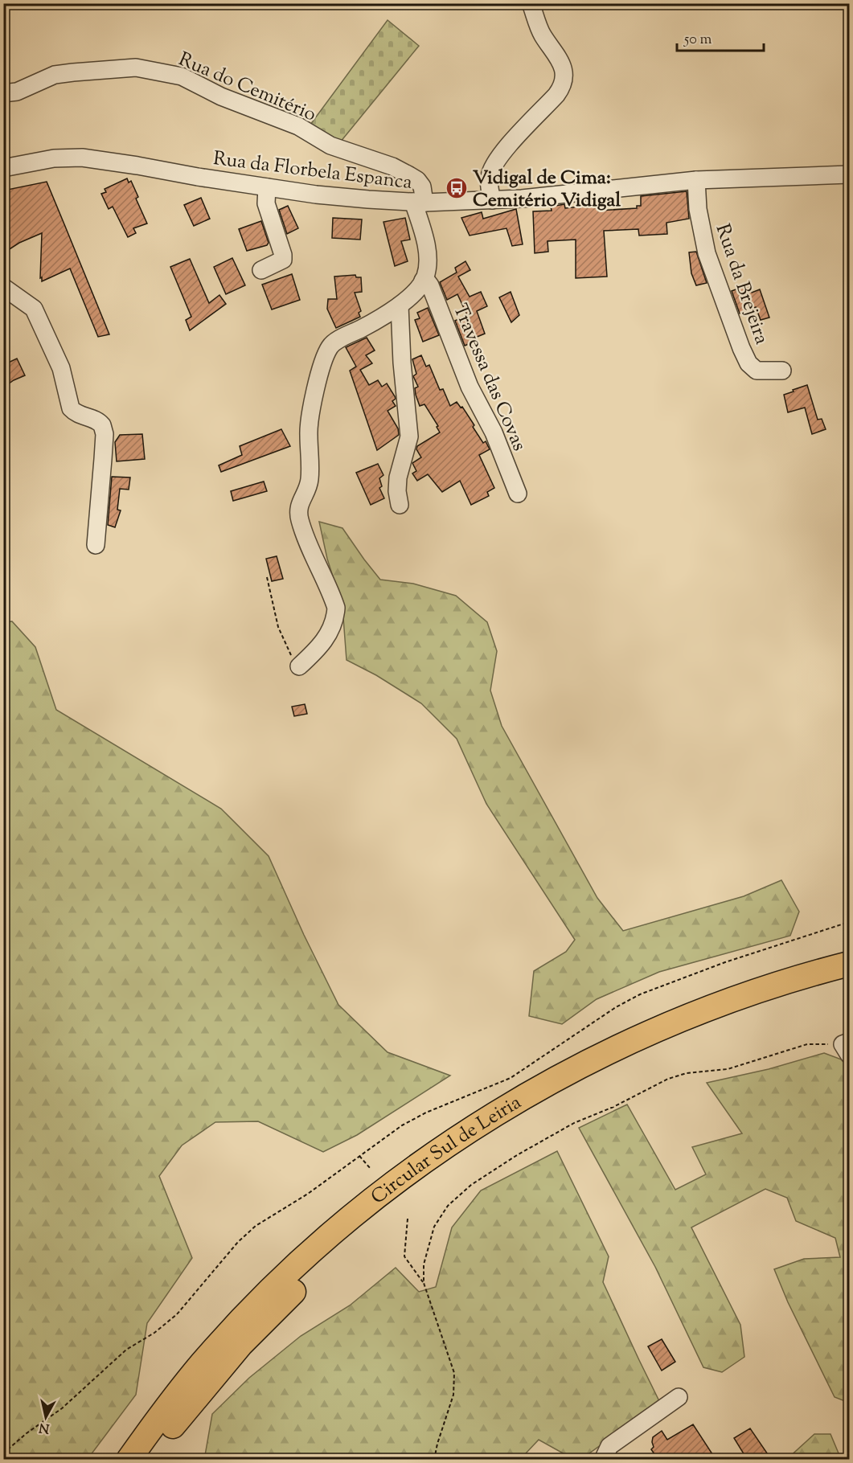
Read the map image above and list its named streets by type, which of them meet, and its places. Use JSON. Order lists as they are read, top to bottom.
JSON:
{
  "streets": {
    "highway": ["Circular Sul de Leiria"],
    "street": [
      "Rua do Cemitério",
      "Rua da Florbela Espanca",
      "Rua da Brejeira",
      "Travessa das Covas"
    ]
  },
  "crossings": [
    ["Rua do Cemitério", "Rua da Florbela Espanca"],
    ["Rua do Cemitério", "Travessa das Covas"],
    ["Rua da Florbela Espanca", "Rua da Brejeira"]
  ],
  "places": {
    "bus stop": ["Vidigal de Cima: Cemitério Vidigal"]
  },
  "scale_bar": "50 m",
  "north": "bottom"
}
